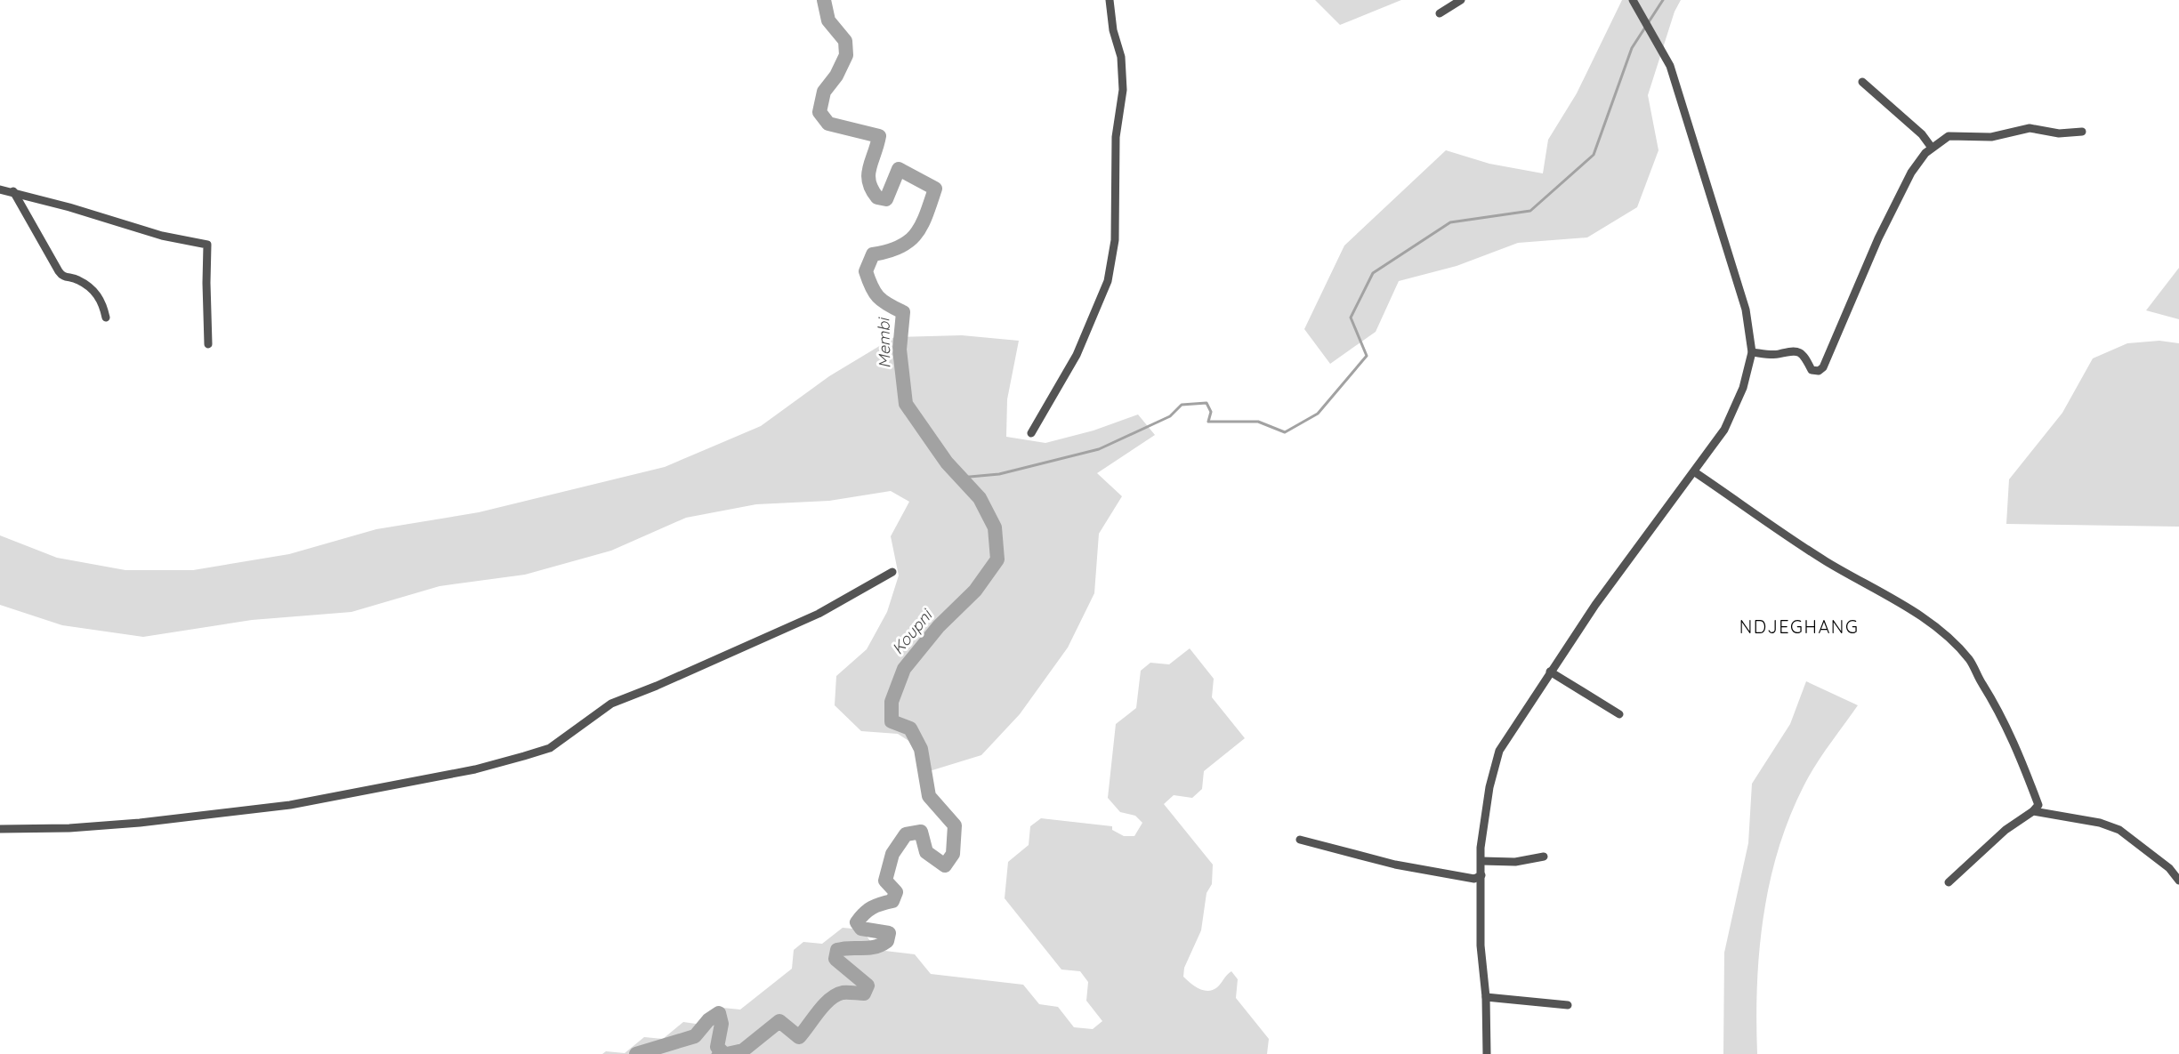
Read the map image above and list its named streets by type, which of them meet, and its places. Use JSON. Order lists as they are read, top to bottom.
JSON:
{
  "districts": ["NDJEGHANG"],
  "water": ["Membi", "Koupni"]
}
